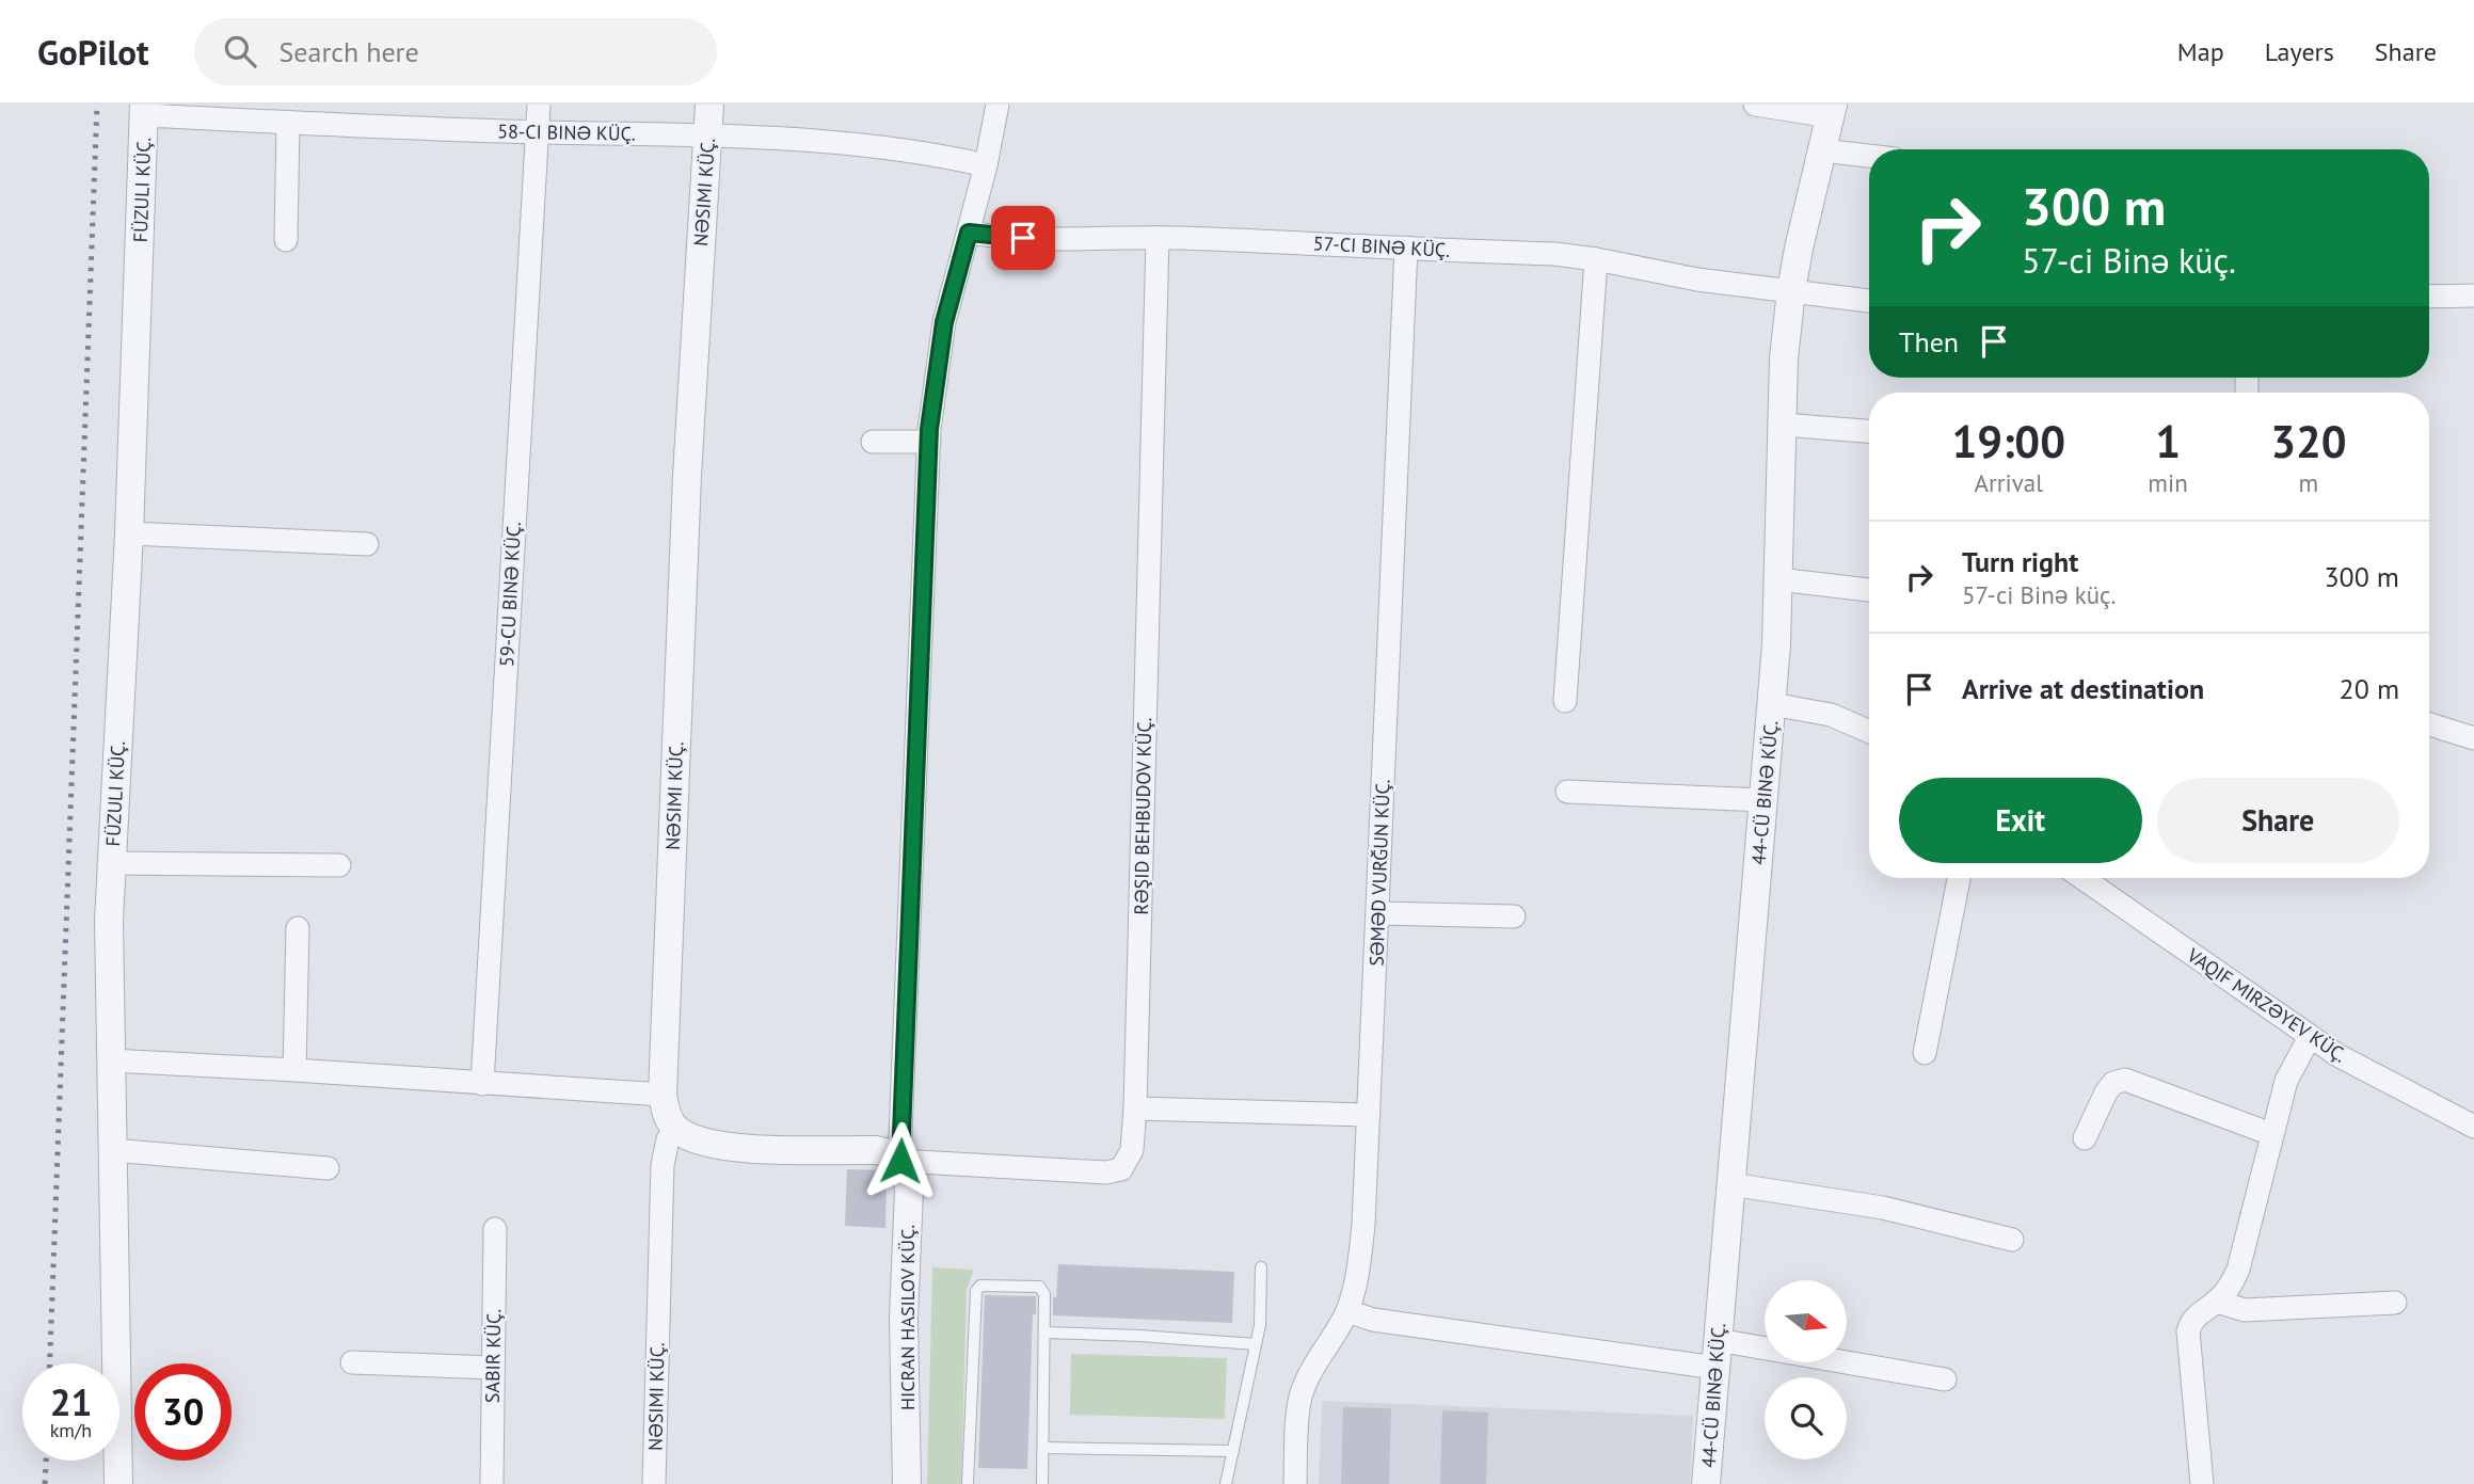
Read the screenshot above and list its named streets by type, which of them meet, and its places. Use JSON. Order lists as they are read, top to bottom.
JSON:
{
  "streets": {
    "street": [
      "58-CI BINƏ KÜÇ.",
      "FÜZULI KÜÇ.",
      "NƏSIMI KÜÇ.",
      "57-CI BINƏ KÜÇ.",
      "59-CU BINƏ KÜÇ.",
      "44-CÜ BINƏ KÜÇ.",
      "RƏŞID BEHBUDOV KÜÇ.",
      "SƏMƏD VURĞUN KÜÇ.",
      "VAQIF MIRZƏYEV KÜÇ.",
      "HICRAN HASILOV KÜÇ.",
      "SABIR KÜÇ."
    ]
  },
  "crossings": [
    ["58-CI BINƏ KÜÇ.", "FÜZULI KÜÇ."],
    ["58-CI BINƏ KÜÇ.", "NƏSIMI KÜÇ."],
    ["58-CI BINƏ KÜÇ.", "59-CU BINƏ KÜÇ."],
    ["57-CI BINƏ KÜÇ.", "44-CÜ BINƏ KÜÇ."],
    ["57-CI BINƏ KÜÇ.", "RƏŞID BEHBUDOV KÜÇ."],
    ["57-CI BINƏ KÜÇ.", "SƏMƏD VURĞUN KÜÇ."],
    ["RƏŞID BEHBUDOV KÜÇ.", "HICRAN HASILOV KÜÇ."]
  ],
  "north": "right",
  "page": {
    "header": "GoPilot",
    "search": "Search here",
    "nav": ["Map", "Layers", "Share"],
    "turn": ["300 m", "57-ci Binə küç."],
    "then": "Then",
    "eta": [
      "19:00",
      "Arrival",
      "1",
      "min",
      "320",
      "m"
    ],
    "list": [
      {
        "name": "Turn right",
        "note": "57-ci Binə küç.",
        "value": "300 m"
      },
      {
        "name": "Arrive at destination",
        "value": "20 m"
      }
    ],
    "buttons": ["Exit", "Share"],
    "speed": "21 km/h",
    "limit": "30"
  }
}
